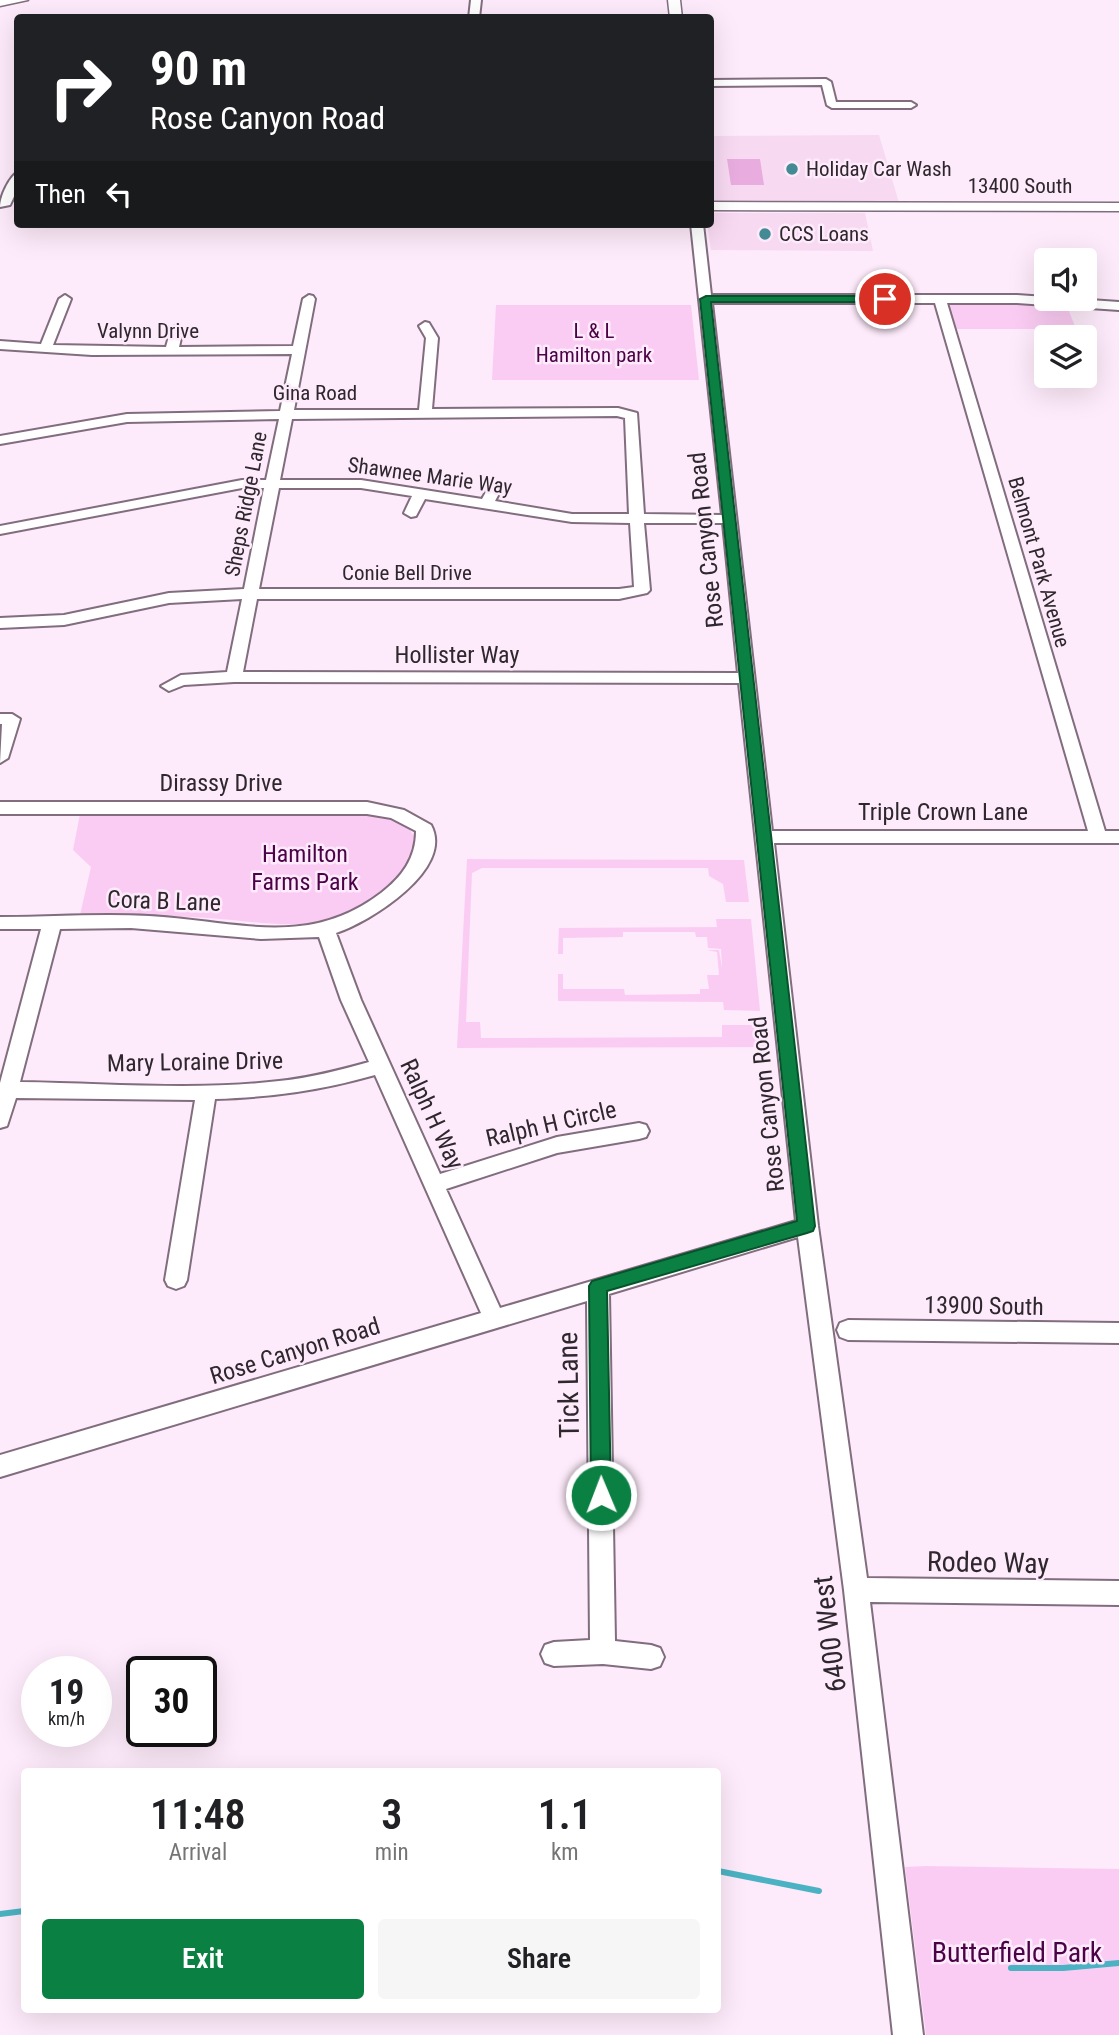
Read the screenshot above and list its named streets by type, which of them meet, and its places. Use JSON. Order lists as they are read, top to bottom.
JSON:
{
  "streets": {
    "main road": ["13400 South"],
    "street": [
      "Valynn Drive",
      "Gina Road",
      "Shawnee Marie Way",
      "Sheps Ridge Lane",
      "Rose Canyon Road",
      "Belmont Park Avenue",
      "Conie Bell Drive",
      "Hollister Way",
      "Dirassy Drive",
      "Triple Crown Lane",
      "Cora B Lane",
      "Mary Loraine Drive",
      "Ralph H Way",
      "Ralph H Circle",
      "13900 South",
      "Tick Lane",
      "Rodeo Way",
      "6400 West"
    ]
  },
  "crossings": [
    ["Valynn Drive", "Sheps Ridge Lane"],
    ["Gina Road", "Sheps Ridge Lane"],
    ["Gina Road", "Conie Bell Drive"],
    ["Shawnee Marie Way", "Sheps Ridge Lane"],
    ["Shawnee Marie Way", "Rose Canyon Road"],
    ["Shawnee Marie Way", "Conie Bell Drive"],
    ["Sheps Ridge Lane", "Conie Bell Drive"],
    ["Sheps Ridge Lane", "Hollister Way"],
    ["Rose Canyon Road", "Hollister Way"],
    ["Rose Canyon Road", "Triple Crown Lane"],
    ["Rose Canyon Road", "Ralph H Way"],
    ["Rose Canyon Road", "Tick Lane"],
    ["Rose Canyon Road", "6400 West"],
    ["Belmont Park Avenue", "Triple Crown Lane"],
    ["Dirassy Drive", "Cora B Lane"],
    ["Dirassy Drive", "Ralph H Way"],
    ["Cora B Lane", "Ralph H Way"],
    ["Mary Loraine Drive", "Ralph H Way"],
    ["Ralph H Way", "Ralph H Circle"],
    ["Rodeo Way", "6400 West"]
  ],
  "parks": ["L & L Hamilton park", "Hamilton Farms Park", "Butterfield Park"],
  "places": ["Holiday Car Wash", "CCS Loans"],
  "page": {
    "turn": ["90 m", "Rose Canyon Road"],
    "then": "Then",
    "speed": "19 km/h",
    "limit": "30",
    "eta": [
      "11:48",
      "Arrival",
      "3",
      "min",
      "1.1",
      "km"
    ],
    "buttons": ["Exit", "Share"]
  }
}
